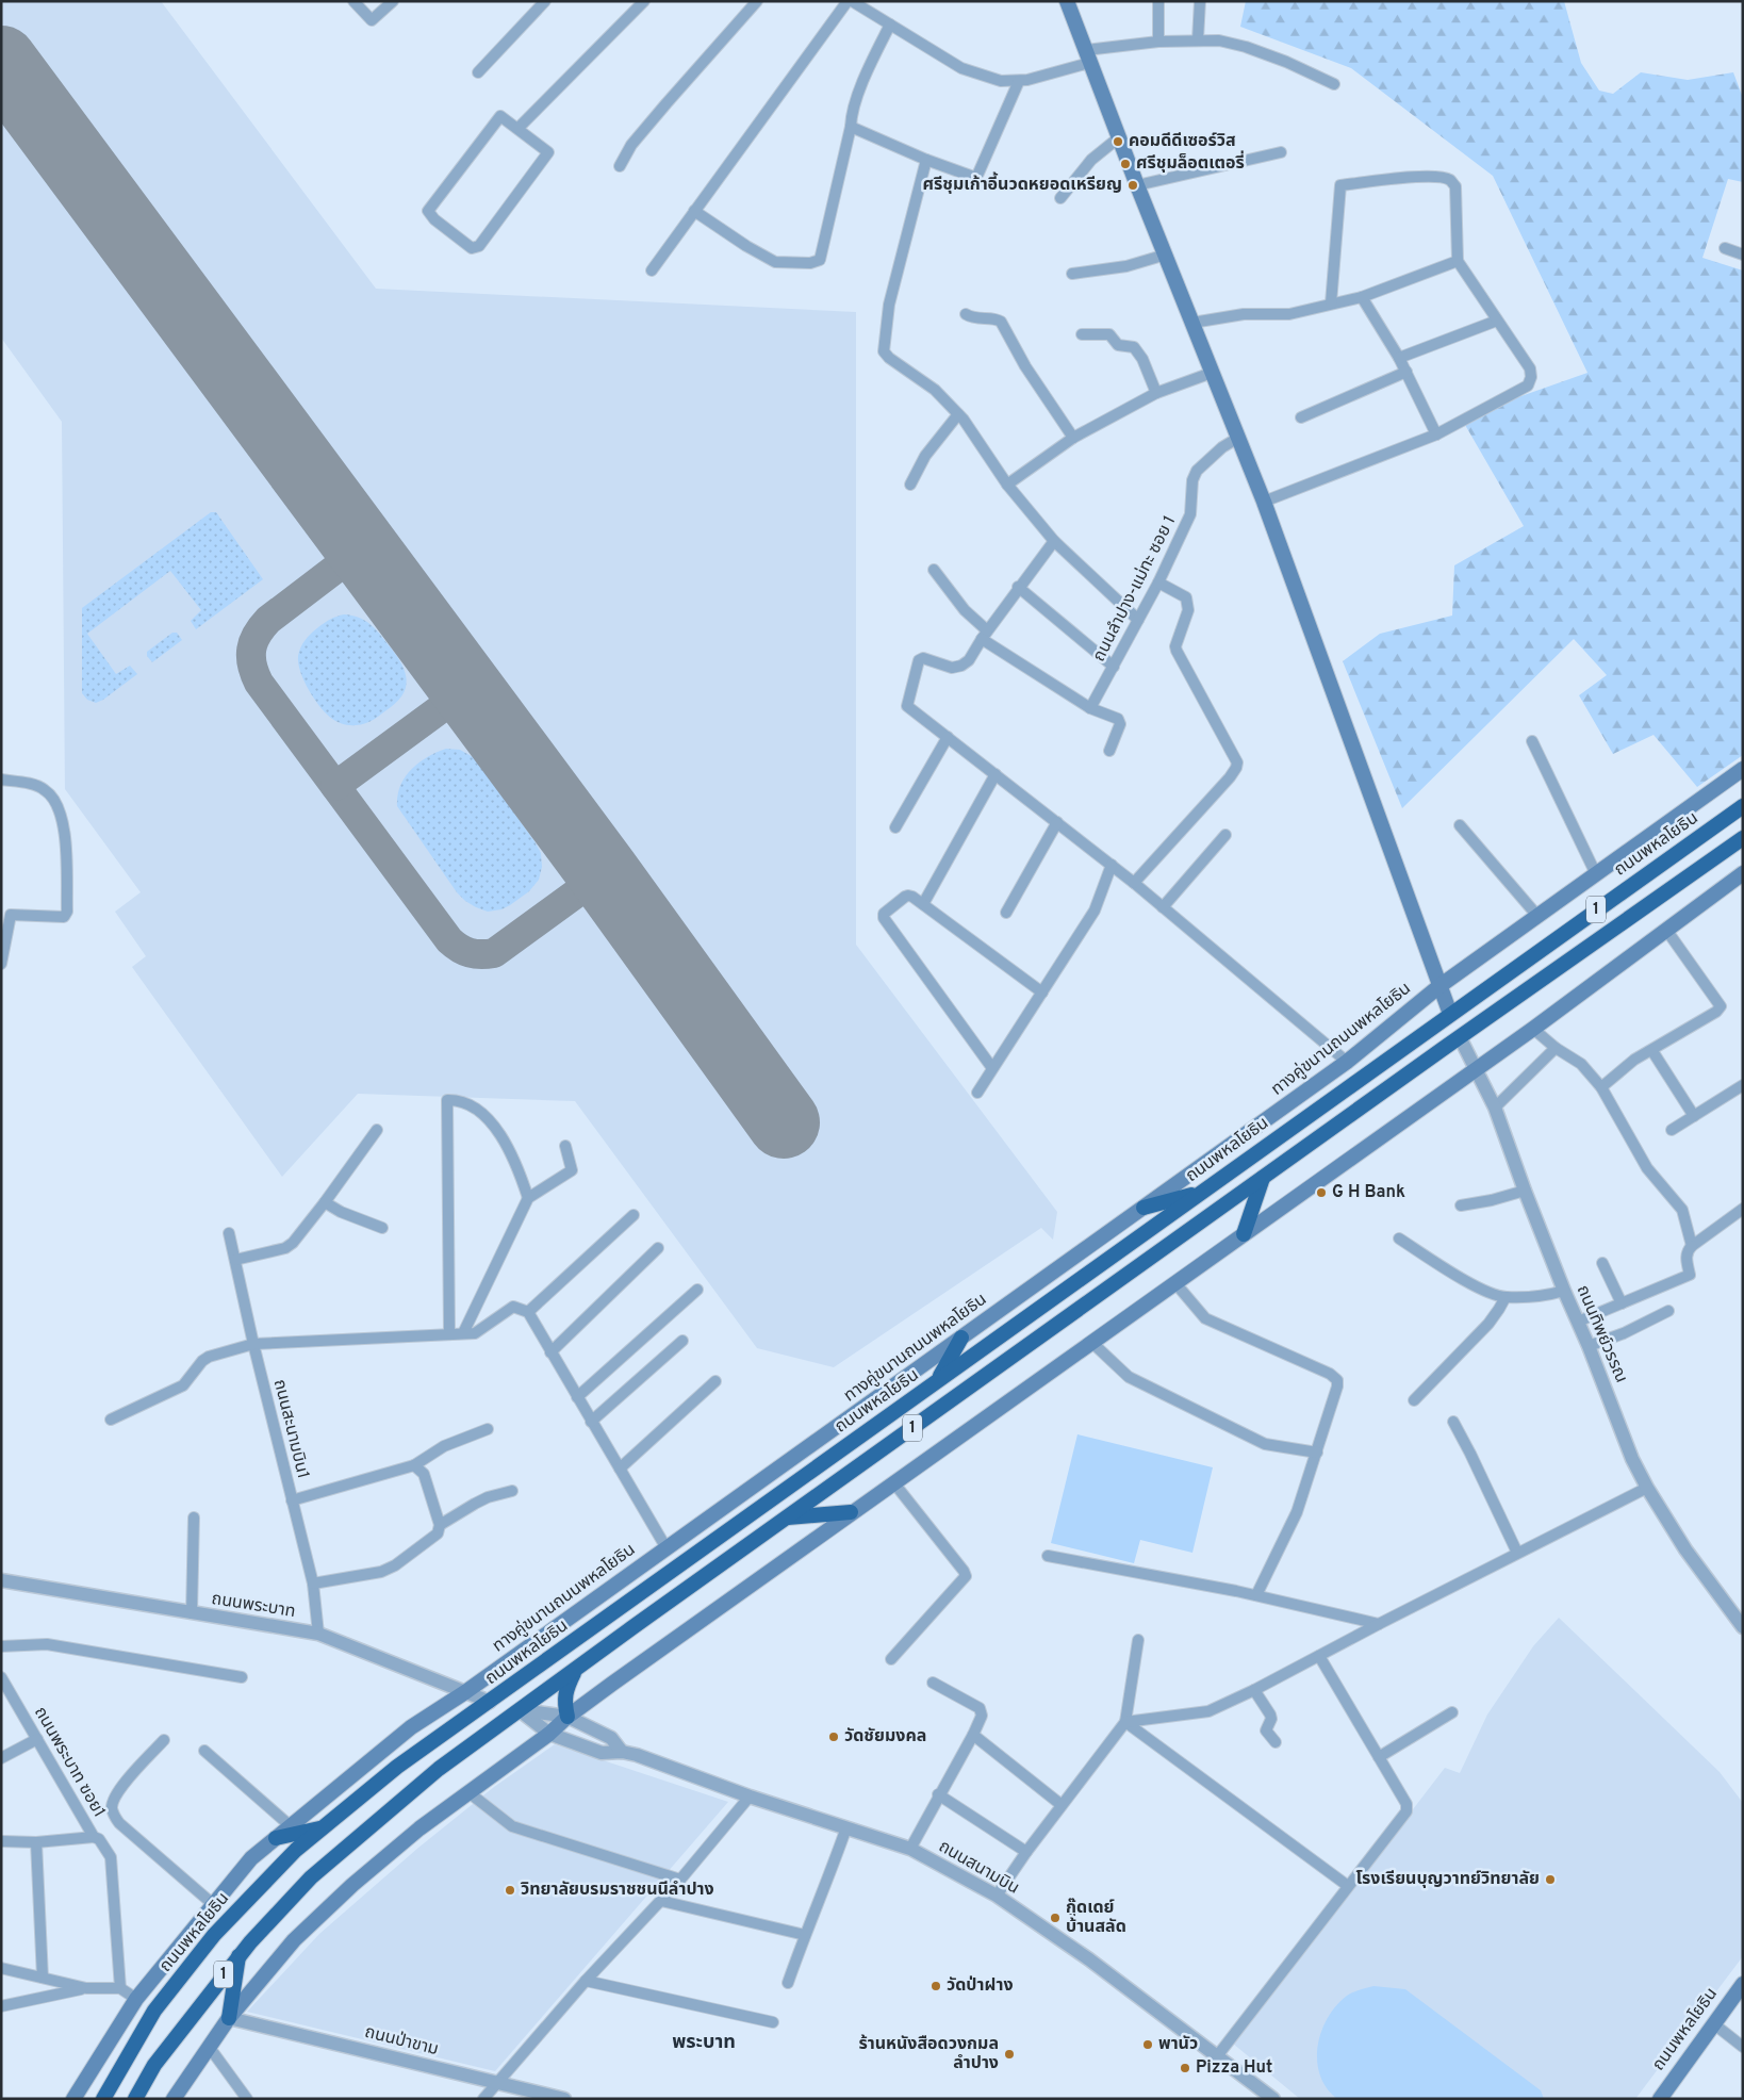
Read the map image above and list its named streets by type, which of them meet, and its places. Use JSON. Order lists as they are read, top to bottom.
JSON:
{
  "streets": {
    "highway": ["ถนนพหลโยธิน", "1"],
    "main road": ["ทางคู่ขนานถนนพหลโยธิน"],
    "street": [
      "ถนนลำปาง-แม่ทะ ซอย 1",
      "ถนนทิพย์วรรณ",
      "ถนนสะนามบิน1",
      "ถนนพระบาท",
      "ถนนพระบาท ฃอย1",
      "ถนนสนามบิน",
      "ถนนป่าขาม"
    ]
  },
  "crossings": [
    ["ถนนพหลโยธิน", "ถนนพระบาท"],
    ["1", "ถนนทิพย์วรรณ"],
    ["1", "ถนนสนามบิน"],
    ["1", "ถนนป่าขาม"],
    ["ทางคู่ขนานถนนพหลโยธิน", "ถนนพระบาท"],
    ["ถนนสะนามบิน1", "ถนนพระบาท"]
  ],
  "districts": ["พระบาท"],
  "places": [
    "คอมดีดีเซอร์วิส",
    "ศรีชุมล็อตเตอรี่",
    "ศรีชุมเก้าอี้นวดหยอดเหรียญ",
    "G H Bank",
    "วัดชัยมงคล",
    "โรงเรียนบุญวาทย์วิทยาลัย",
    "วิทยาลัยบรมราชชนนีลำปาง",
    "กู๊ดเดย์ บ้านสลัด",
    "วัดป่าฝาง",
    "พานัว",
    "ร้านหนังสือดวงกมล ลำปาง",
    "Pizza Hut"
  ]
}
